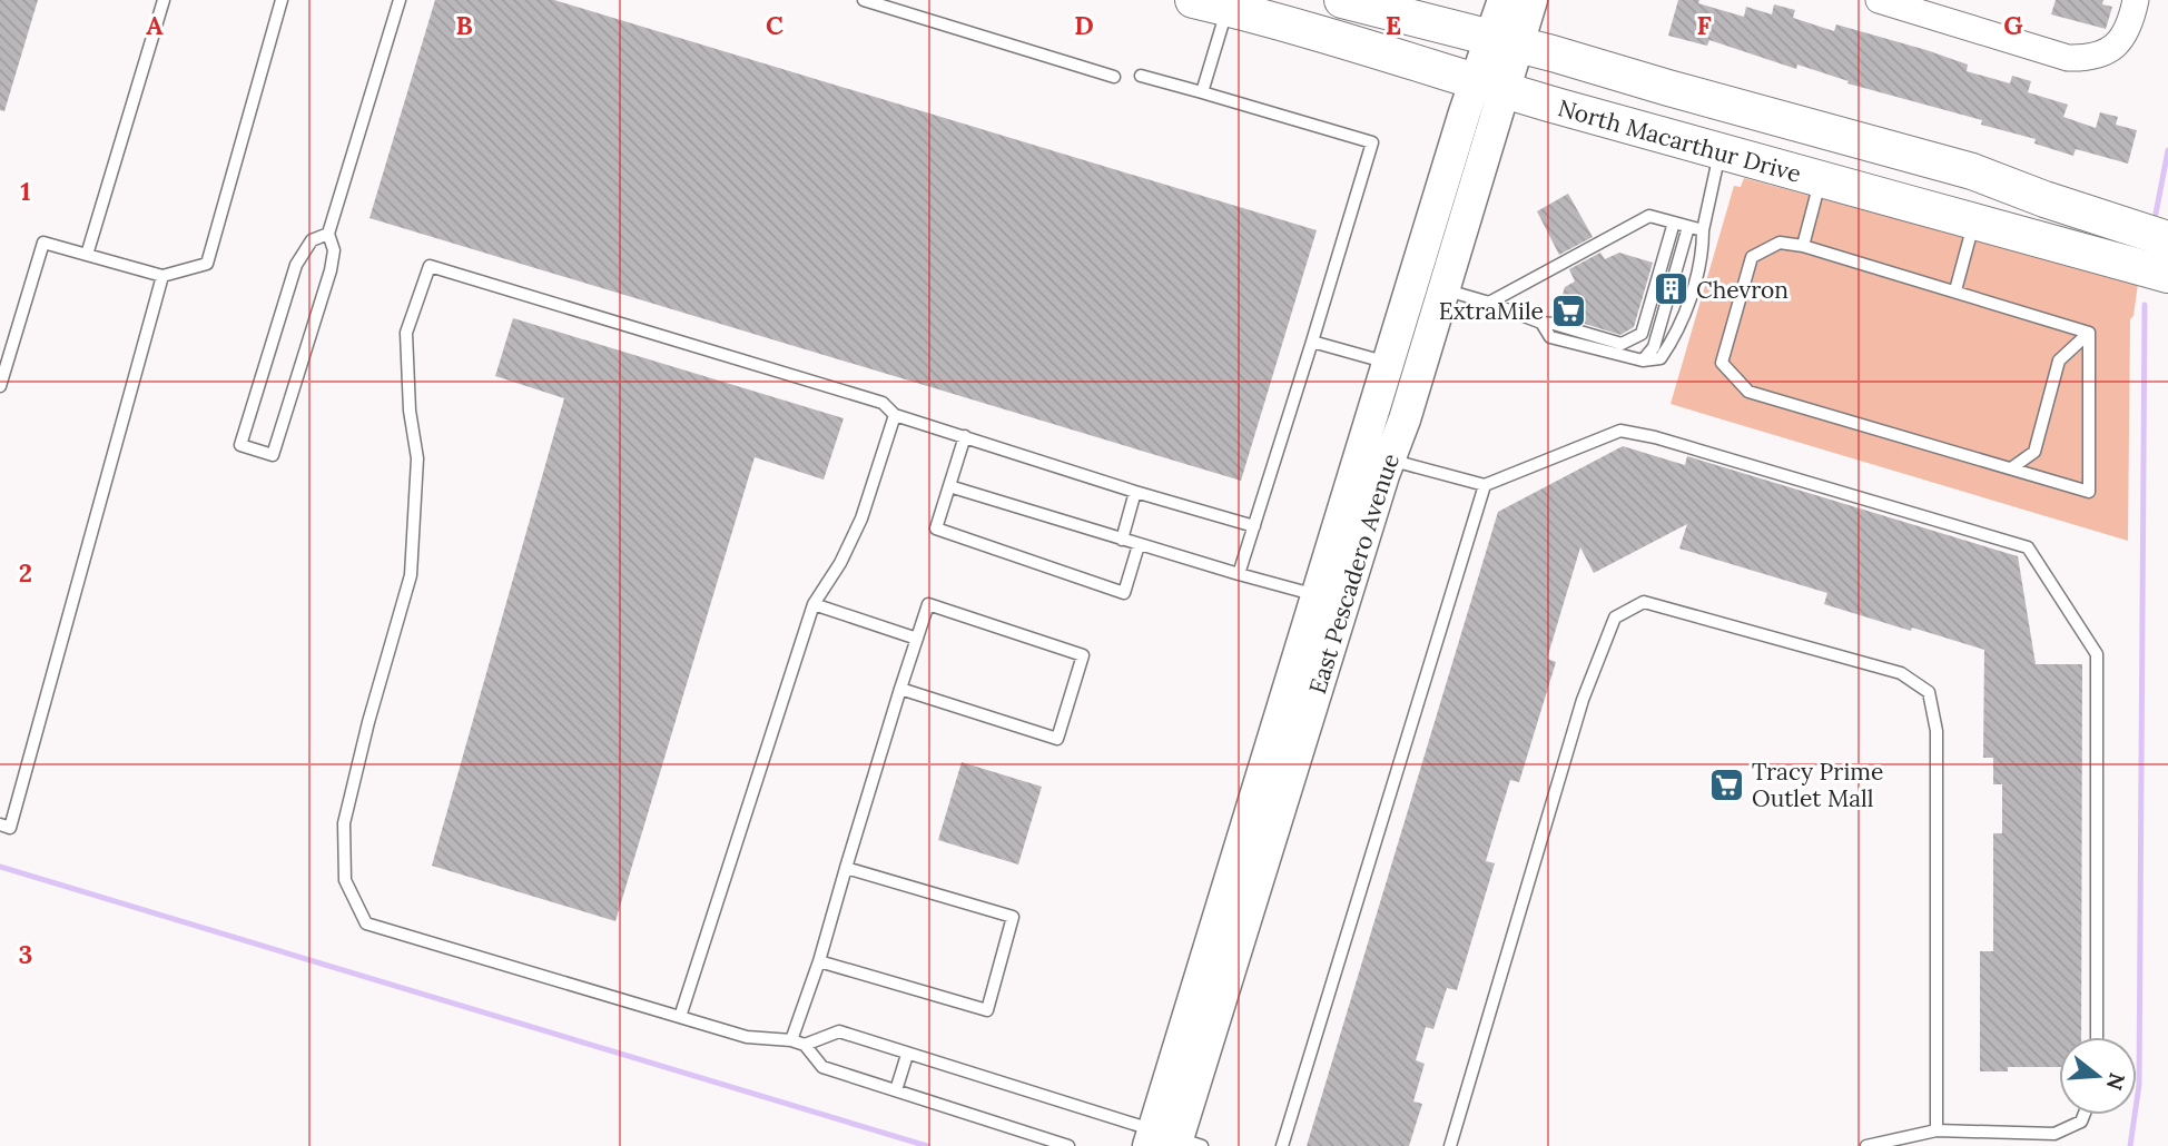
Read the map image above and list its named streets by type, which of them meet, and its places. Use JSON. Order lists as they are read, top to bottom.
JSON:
{
  "streets": {
    "main road": ["North Macarthur Drive"],
    "street": ["East Pescadero Avenue"]
  },
  "crossings": [
    ["North Macarthur Drive", "East Pescadero Avenue"]
  ],
  "places": {
    "building": ["Chevron"],
    "supermarket": ["ExtraMile", "Tracy Prime Outlet Mall"]
  },
  "north": "right",
  "grid": {
    "columns": [
      "A",
      "B",
      "C",
      "D",
      "E",
      "F",
      "G"
    ],
    "rows": ["1", "2", "3"]
  }
}
